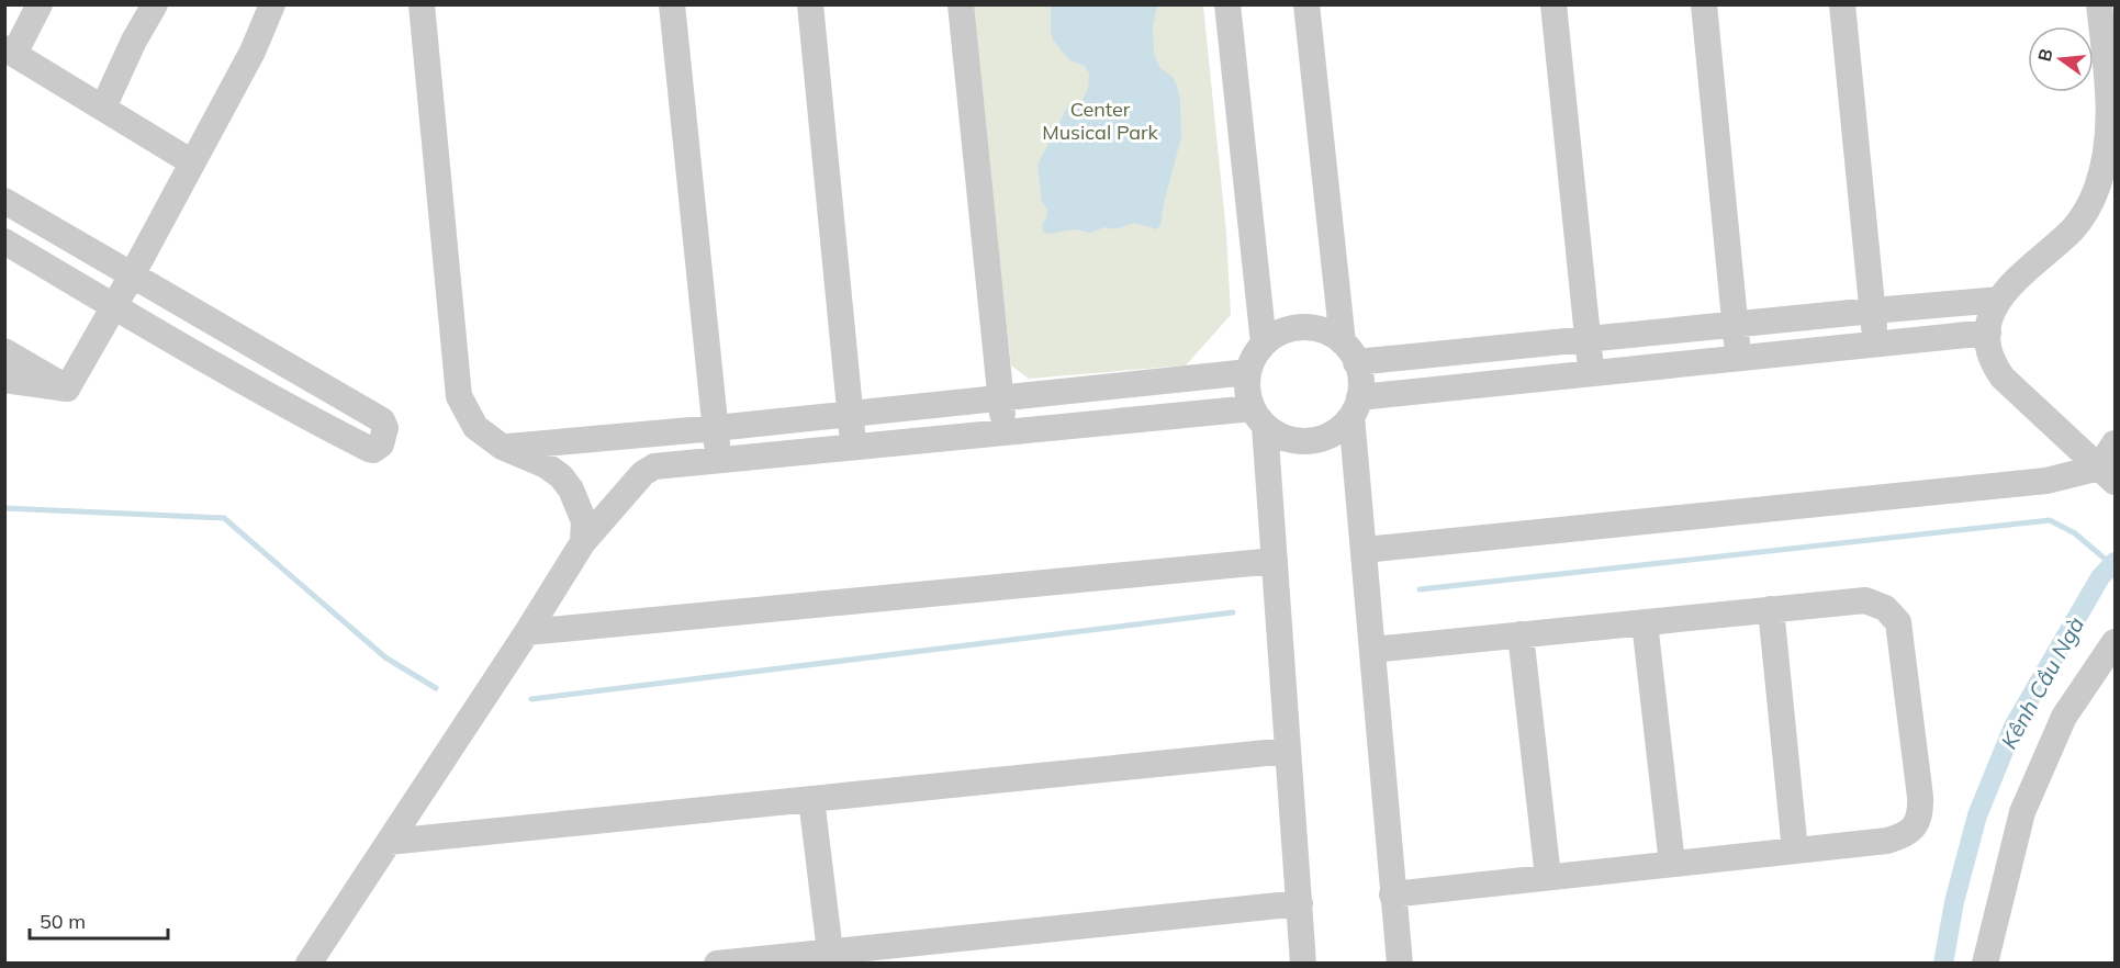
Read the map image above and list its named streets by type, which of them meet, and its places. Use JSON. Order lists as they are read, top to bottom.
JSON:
{
  "water": ["Kênh Cầu Ngà"],
  "parks": ["Center Musical Park"],
  "scale_bar": "50 m",
  "north": "left"
}
